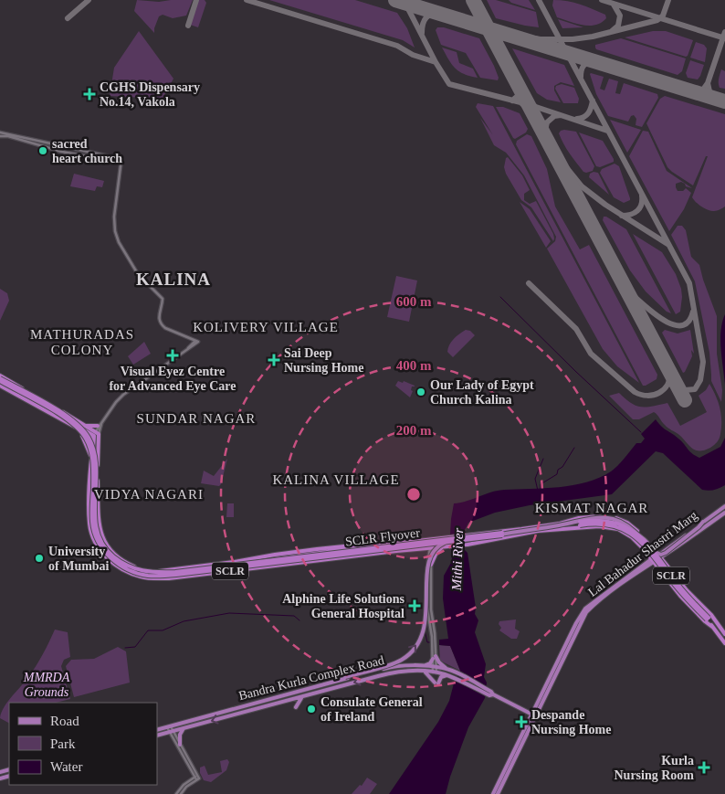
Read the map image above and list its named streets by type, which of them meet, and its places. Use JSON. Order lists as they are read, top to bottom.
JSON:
{
  "streets": {
    "highway": ["SCLR"],
    "main road": ["Lal Bahadur Shastri Marg", "Bandra Kurla Complex Road"]
  },
  "crossings": [
    ["Lal Bahadur Shastri Marg", "Bandra Kurla Complex Road"]
  ],
  "districts": [
    "KALINA",
    "KOLIVERY VILLAGE",
    "MATHURADAS COLONY",
    "SUNDAR NAGAR",
    "KALINA VILLAGE",
    "VIDYA NAGARI",
    "KISMAT NAGAR"
  ],
  "water": ["Mithi River"],
  "parks": ["MMRDA Grounds"],
  "places": {
    "health": [
      "CGHS Dispensary No.14, Vakola",
      "Visual Eyez Centre for Advanced Eye Care",
      "Sai Deep Nursing Home",
      "Alphine Life Solutions General Hospital",
      "Despande Nursing Home",
      "Kurla Nursing Room"
    ],
    "other": [
      "sacred heart church",
      "Our Lady of Egypt Church Kalina",
      "University of Mumbai",
      "Consulate General of Ireland"
    ]
  },
  "legend": ["Road", "Park", "Water"],
  "rings": ["600 m", "400 m", "200 m"]
}
